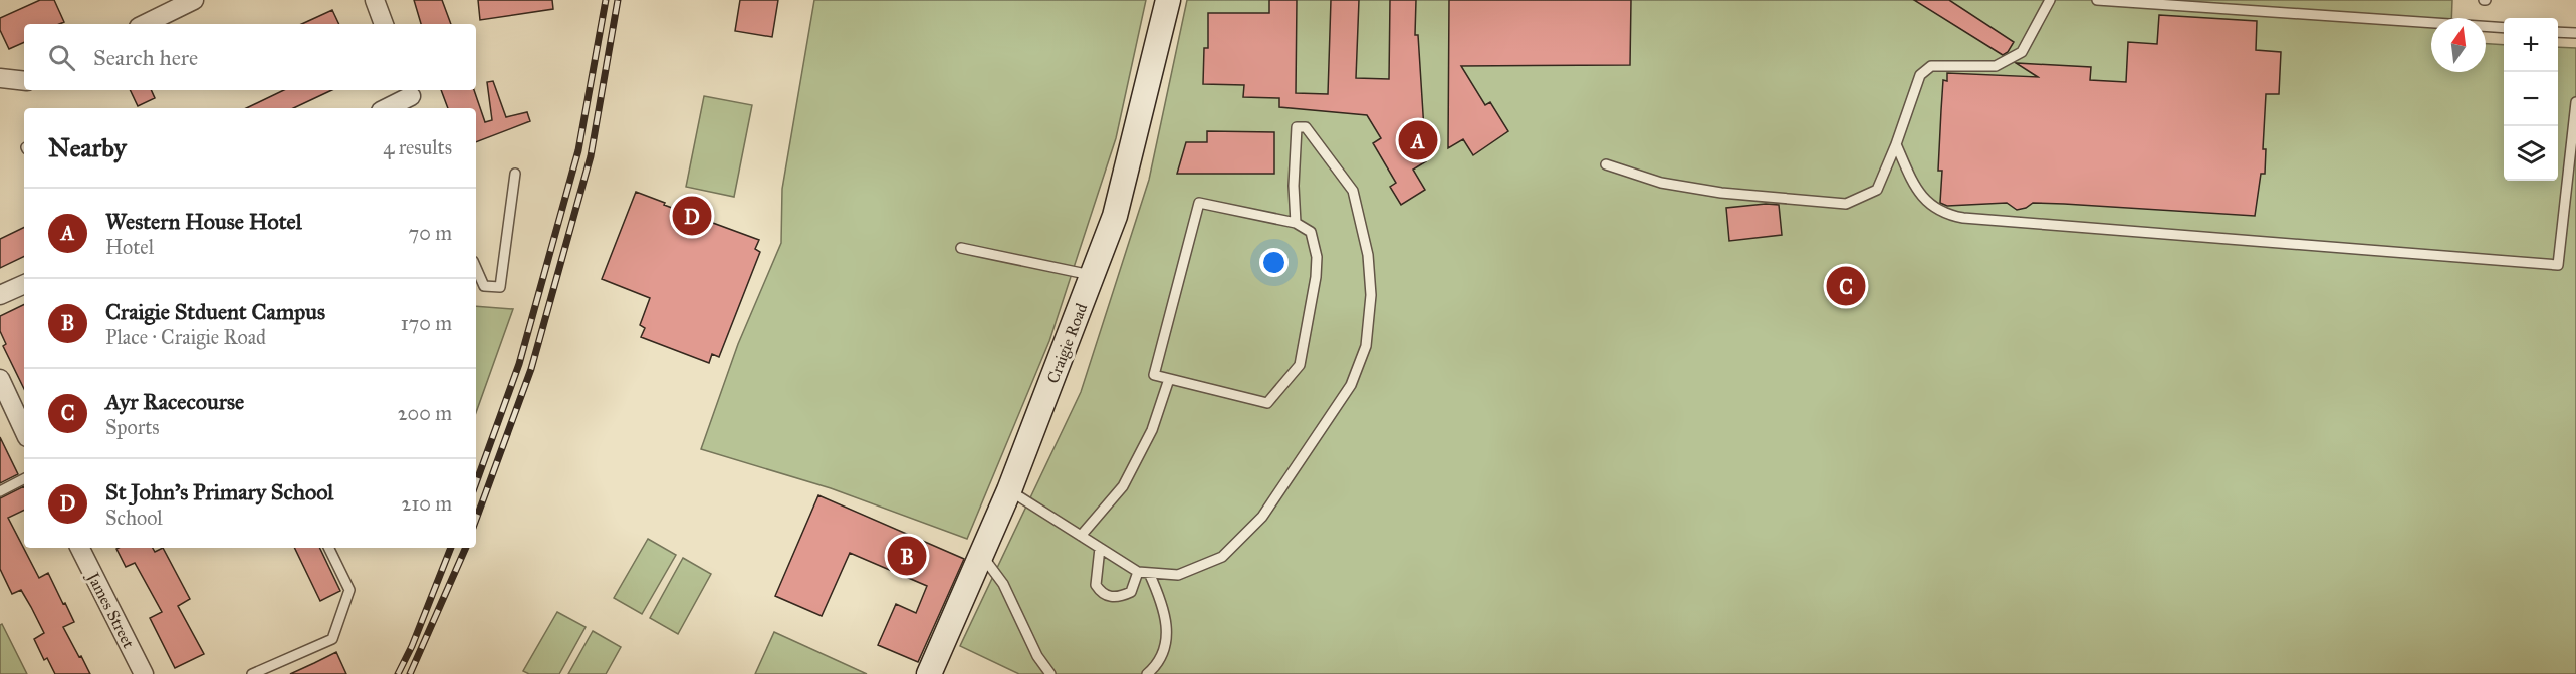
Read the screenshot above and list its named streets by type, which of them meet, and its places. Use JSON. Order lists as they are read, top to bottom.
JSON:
{
  "streets": {
    "main road": ["Craigie Road"],
    "street": ["James Street"]
  },
  "north": "top",
  "page": {
    "map_buttons": ["+", "−"],
    "search": "Search here",
    "heading": ["Nearby", "4 results"],
    "pins": [
      "A",
      "D",
      "C",
      "B"
    ],
    "list": [
      {
        "mark": "A",
        "name": "Western House Hotel",
        "note": "Hotel",
        "value": "70 m"
      },
      {
        "mark": "B",
        "name": "Craigie Stduent Campus",
        "note": "Place · Craigie Road",
        "value": "170 m"
      },
      {
        "mark": "C",
        "name": "Ayr Racecourse",
        "note": "Sports",
        "value": "200 m"
      },
      {
        "mark": "D",
        "name": "St John's Primary School",
        "note": "School",
        "value": "210 m"
      }
    ]
  }
}
